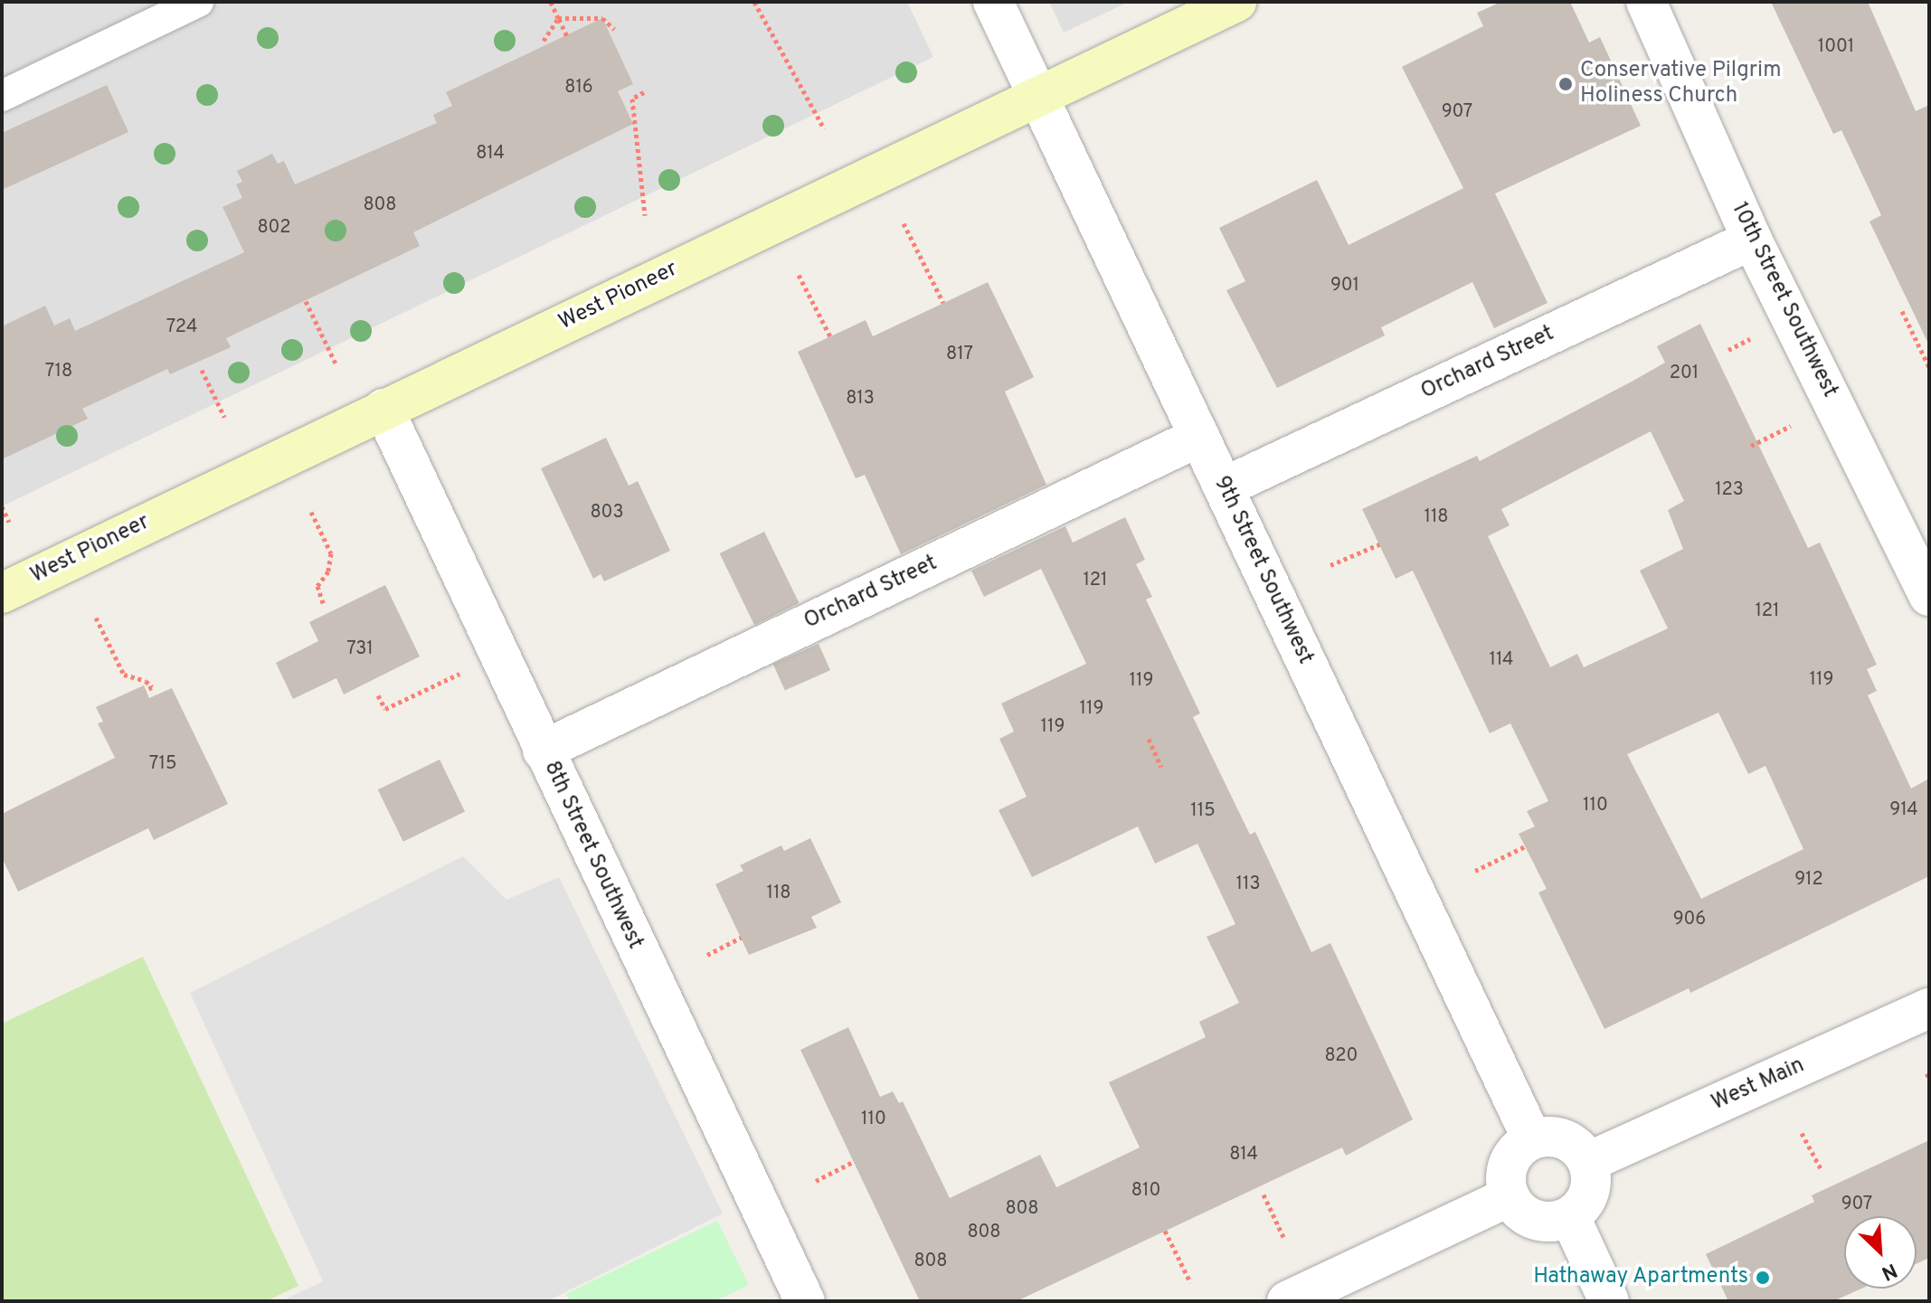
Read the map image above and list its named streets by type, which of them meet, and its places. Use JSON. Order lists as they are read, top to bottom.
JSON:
{
  "streets": {
    "main road": ["West Pioneer"],
    "street": [
      "10th Street Southwest",
      "Orchard Street",
      "9th Street Southwest",
      "8th Street Southwest",
      "West Main"
    ]
  },
  "crossings": [
    ["West Pioneer", "9th Street Southwest"],
    ["West Pioneer", "8th Street Southwest"],
    ["10th Street Southwest", "Orchard Street"],
    ["Orchard Street", "9th Street Southwest"],
    ["Orchard Street", "8th Street Southwest"],
    ["9th Street Southwest", "West Main"]
  ],
  "places": ["Conservative Pilgrim Holiness Church", "Hathaway Apartments"],
  "house_numbers": [
    "1001",
    "816",
    "907",
    "814",
    "808",
    "802",
    "901",
    "724",
    "817",
    "718",
    "201",
    "813",
    "123",
    "803",
    "118",
    "121",
    "121",
    "731",
    "114",
    "119",
    "119",
    "119",
    "119",
    "715",
    "110",
    "914",
    "115",
    "912",
    "113",
    "118",
    "906",
    "820",
    "110",
    "814",
    "810",
    "907",
    "808",
    "808",
    "808"
  ],
  "north": "bottom right"
}
